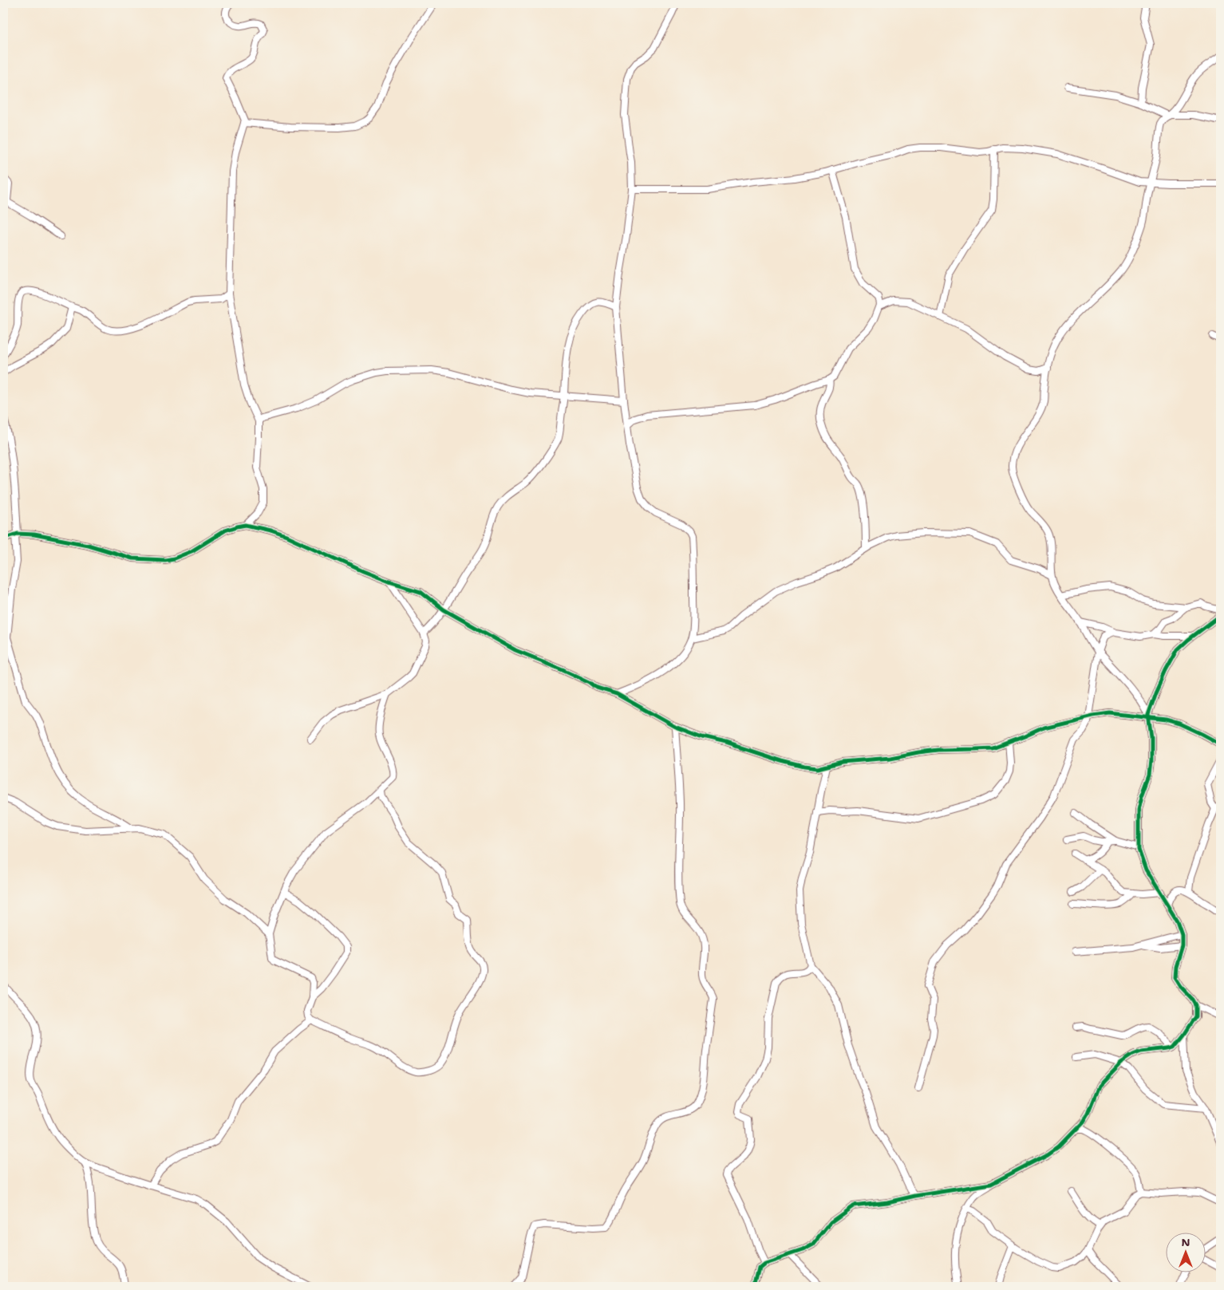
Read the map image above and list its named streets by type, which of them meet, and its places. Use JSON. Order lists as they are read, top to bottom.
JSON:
{
  "north": "top"
}
